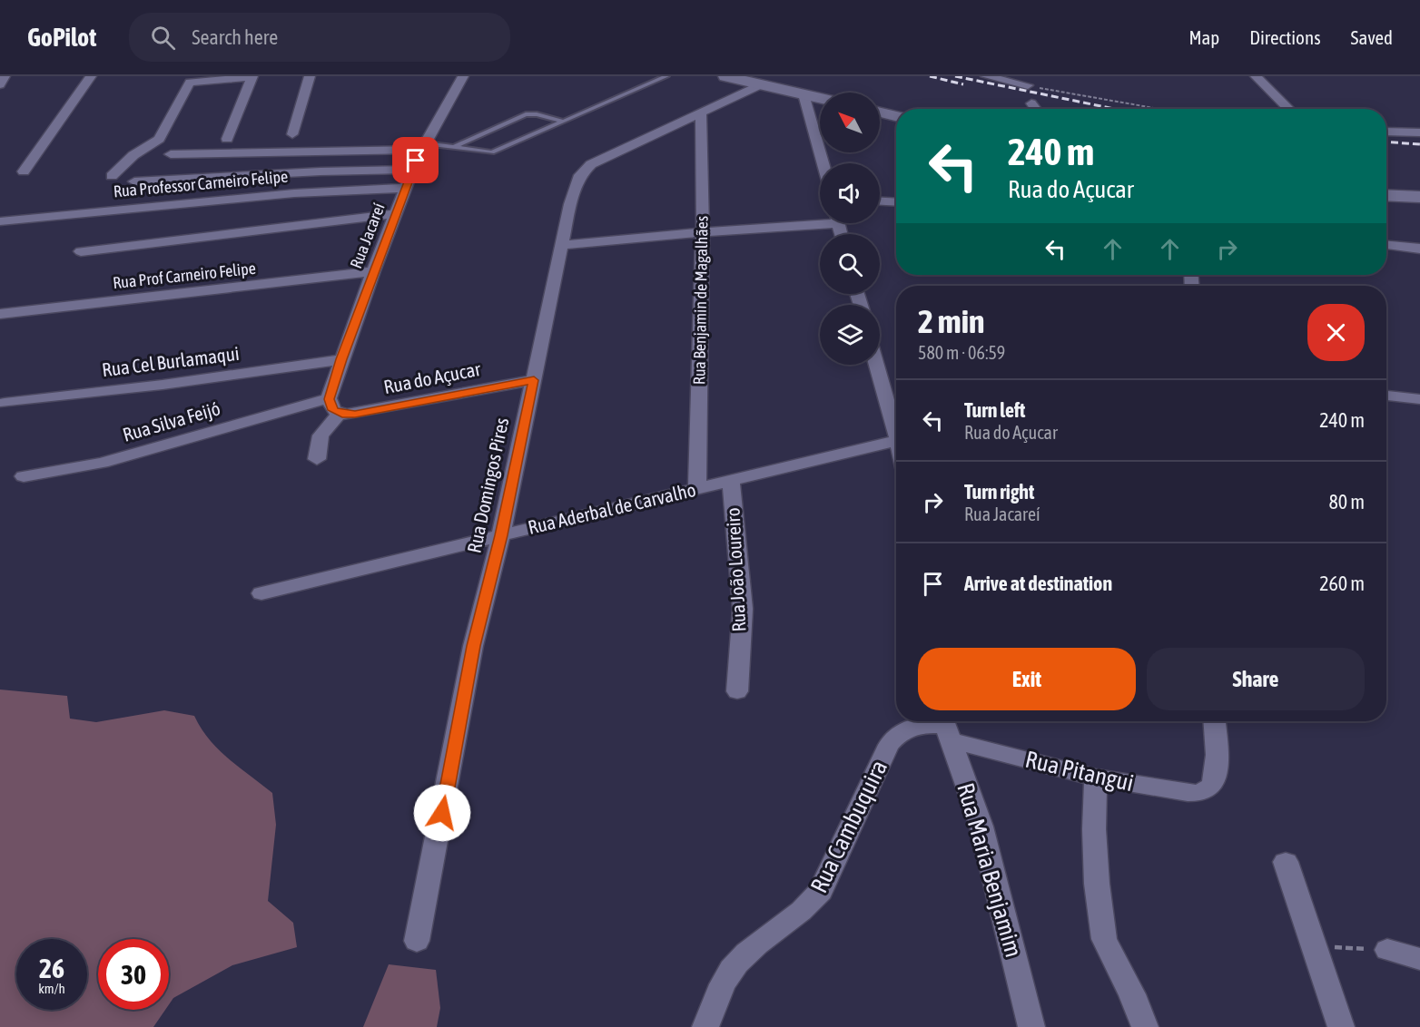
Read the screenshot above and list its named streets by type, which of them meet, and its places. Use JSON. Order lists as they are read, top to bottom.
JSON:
{
  "streets": {
    "street": [
      "Rua Professor Carneiro Felipe",
      "Rua Jacareí",
      "Rua Prof Carneiro Felipe",
      "Rua Benjamin de Magalhães",
      "Rua Cel Burlamaqui",
      "Rua do Açucar",
      "Rua Silva Feijó",
      "Rua Domingos Pires",
      "Rua Aderbal de Carvalho",
      "Rua João Loureiro",
      "Rua Pitangui",
      "Rua Cambuquira",
      "Rua Maria Benjamim"
    ]
  },
  "crossings": [
    ["Rua Professor Carneiro Felipe", "Rua Jacareí"],
    ["Rua Jacareí", "Rua Prof Carneiro Felipe"],
    ["Rua Jacareí", "Rua Cel Burlamaqui"],
    ["Rua Jacareí", "Rua Silva Feijó"],
    ["Rua Benjamin de Magalhães", "Rua Domingos Pires"],
    ["Rua Benjamin de Magalhães", "Rua Aderbal de Carvalho"],
    ["Rua do Açucar", "Rua Domingos Pires"],
    ["Rua Domingos Pires", "Rua Aderbal de Carvalho"],
    ["Rua Aderbal de Carvalho", "Rua João Loureiro"],
    ["Rua Pitangui", "Rua Cambuquira"],
    ["Rua Pitangui", "Rua Maria Benjamim"],
    ["Rua Cambuquira", "Rua Maria Benjamim"]
  ],
  "north": "top left",
  "page": {
    "header": "GoPilot",
    "search": "Search here",
    "nav": ["Map", "Directions", "Saved"],
    "turn": ["240 m", "Rua do Açucar"],
    "heading": ["2 min", "580 m · 06:59"],
    "list": [
      {
        "name": "Turn left",
        "note": "Rua do Açucar",
        "value": "240 m"
      },
      {
        "name": "Turn right",
        "note": "Rua Jacareí",
        "value": "80 m"
      },
      {
        "name": "Arrive at destination",
        "value": "260 m"
      }
    ],
    "buttons": ["Exit", "Share"],
    "speed": "26 km/h",
    "limit": "30"
  }
}
